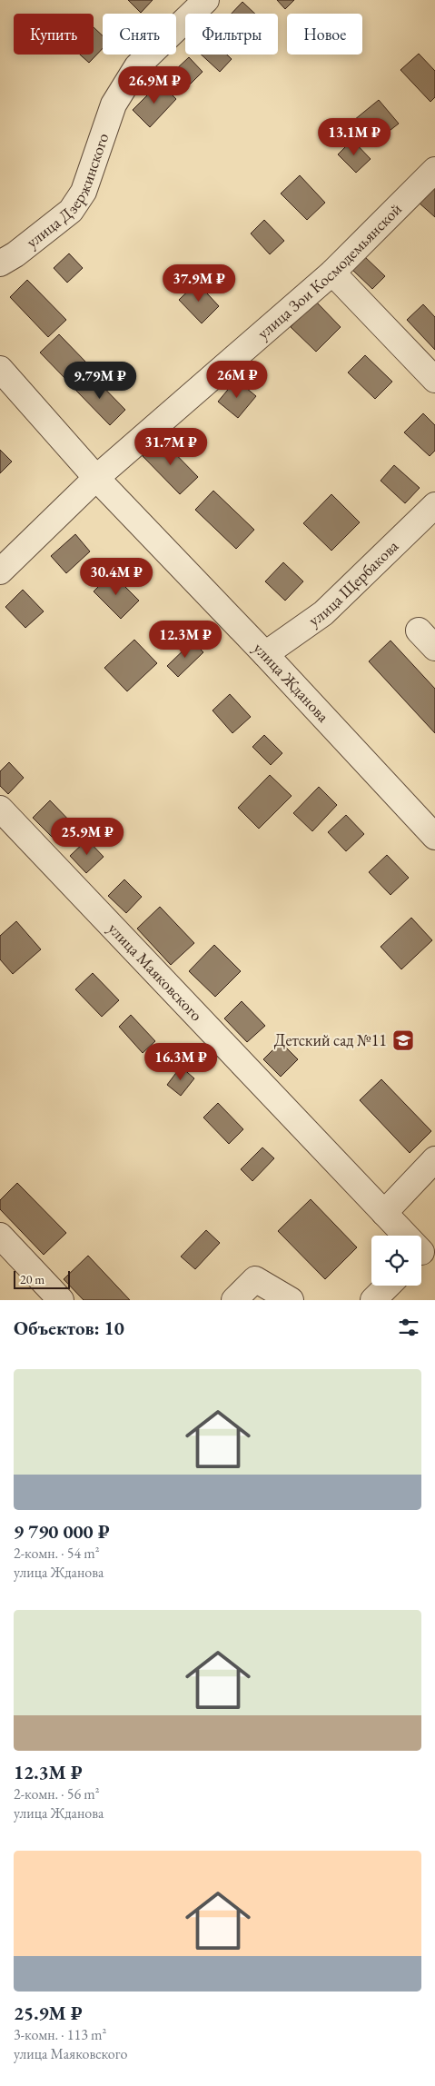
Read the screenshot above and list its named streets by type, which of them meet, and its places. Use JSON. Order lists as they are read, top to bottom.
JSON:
{
  "streets": {
    "street": [
      "улица Дзержинского",
      "улица Зои Космодемьянской",
      "улица Щербакова",
      "улица Жданова",
      "улица Маяковского"
    ]
  },
  "crossings": [
    ["улица Зои Космодемьянской", "улица Жданова"],
    ["улица Щербакова", "улица Жданова"]
  ],
  "places": {
    "school or university": ["Детский сад №11"]
  },
  "scale_bar": "20 m",
  "page": {
    "chip": [
      "Купить",
      "Снять",
      "Фильтры",
      "Новое"
    ],
    "price": [
      "26.9M ₽",
      "13.1M ₽",
      "37.9M ₽",
      "26M ₽",
      "9.79M ₽",
      "31.7M ₽",
      "30.4M ₽",
      "12.3M ₽",
      "25.9M ₽",
      "16.3M ₽"
    ],
    "scale": "20 m",
    "heading": "Объектов: 10",
    "list": [
      {
        "name": "9 790 000 ₽",
        "note": "2-комн. · 54 m² · улица Жданова"
      },
      {
        "name": "12.3M ₽",
        "note": "2-комн. · 56 m² · улица Жданова"
      },
      {
        "name": "25.9M ₽",
        "note": "3-комн. · 113 m² · улица Маяковского"
      }
    ]
  }
}
